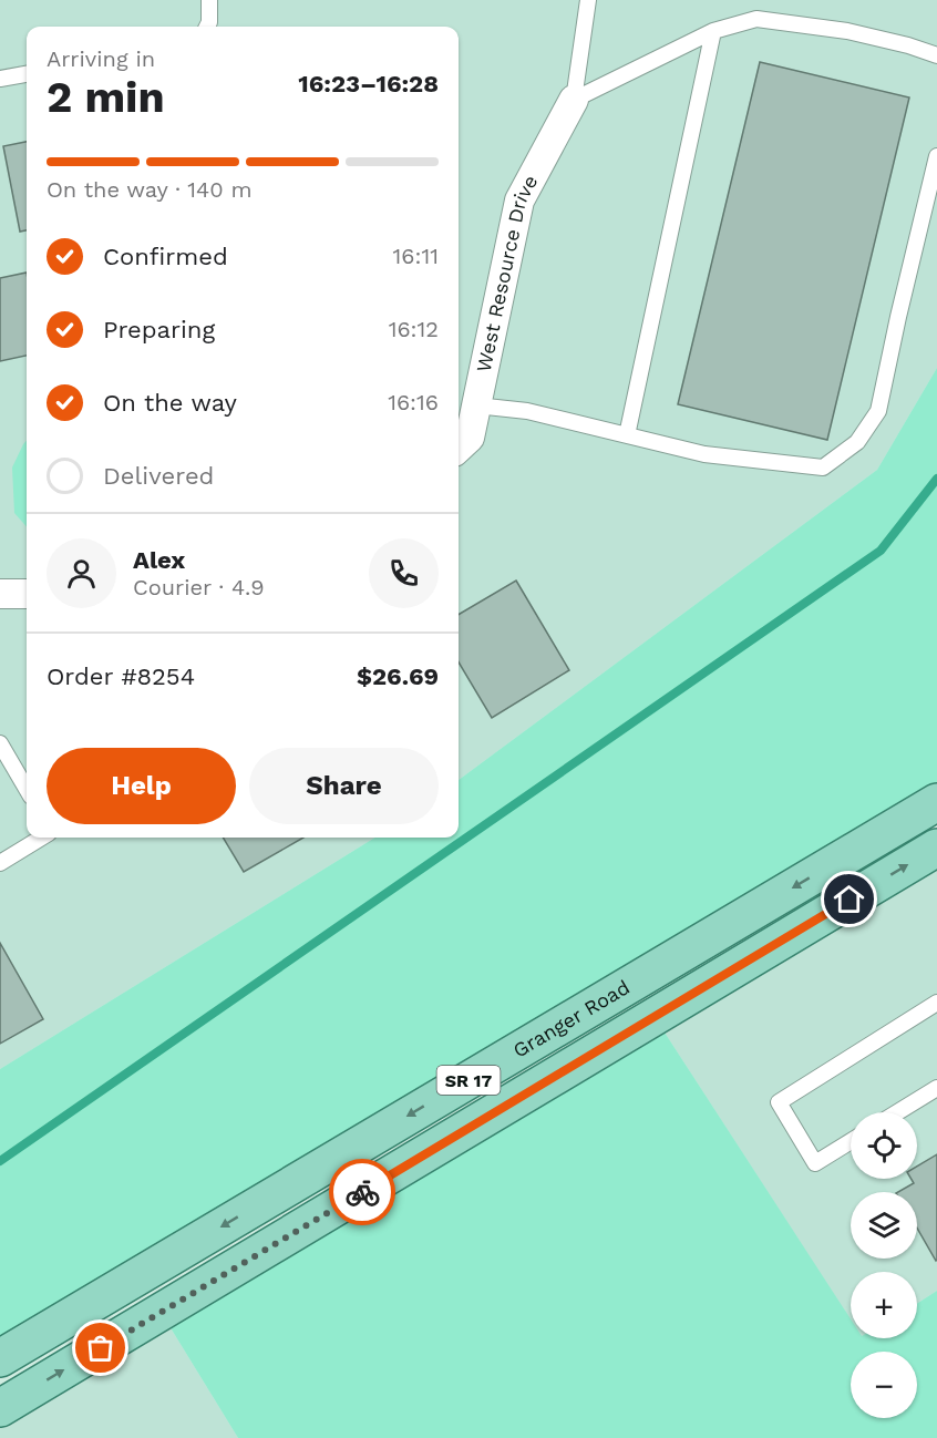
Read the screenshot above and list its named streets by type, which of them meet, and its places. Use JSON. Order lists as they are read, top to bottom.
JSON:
{
  "streets": {
    "main road": ["Granger Road", "SR 17"],
    "street": ["West Resource Drive"]
  },
  "page": {
    "heading": ["2 min", "Arriving in", "16:23–16:28"],
    "panel": [
      "Alex",
      "Courier · 4.9",
      "Order #8254",
      "$26.69"
    ],
    "bar": "On the way · 140 m",
    "list": [
      ["Confirmed", "16:11"],
      ["Preparing", "16:12"],
      ["On the way", "16:16"],
      "Delivered"
    ],
    "buttons": ["Help", "Share"],
    "map_buttons": ["+", "−"]
  }
}
